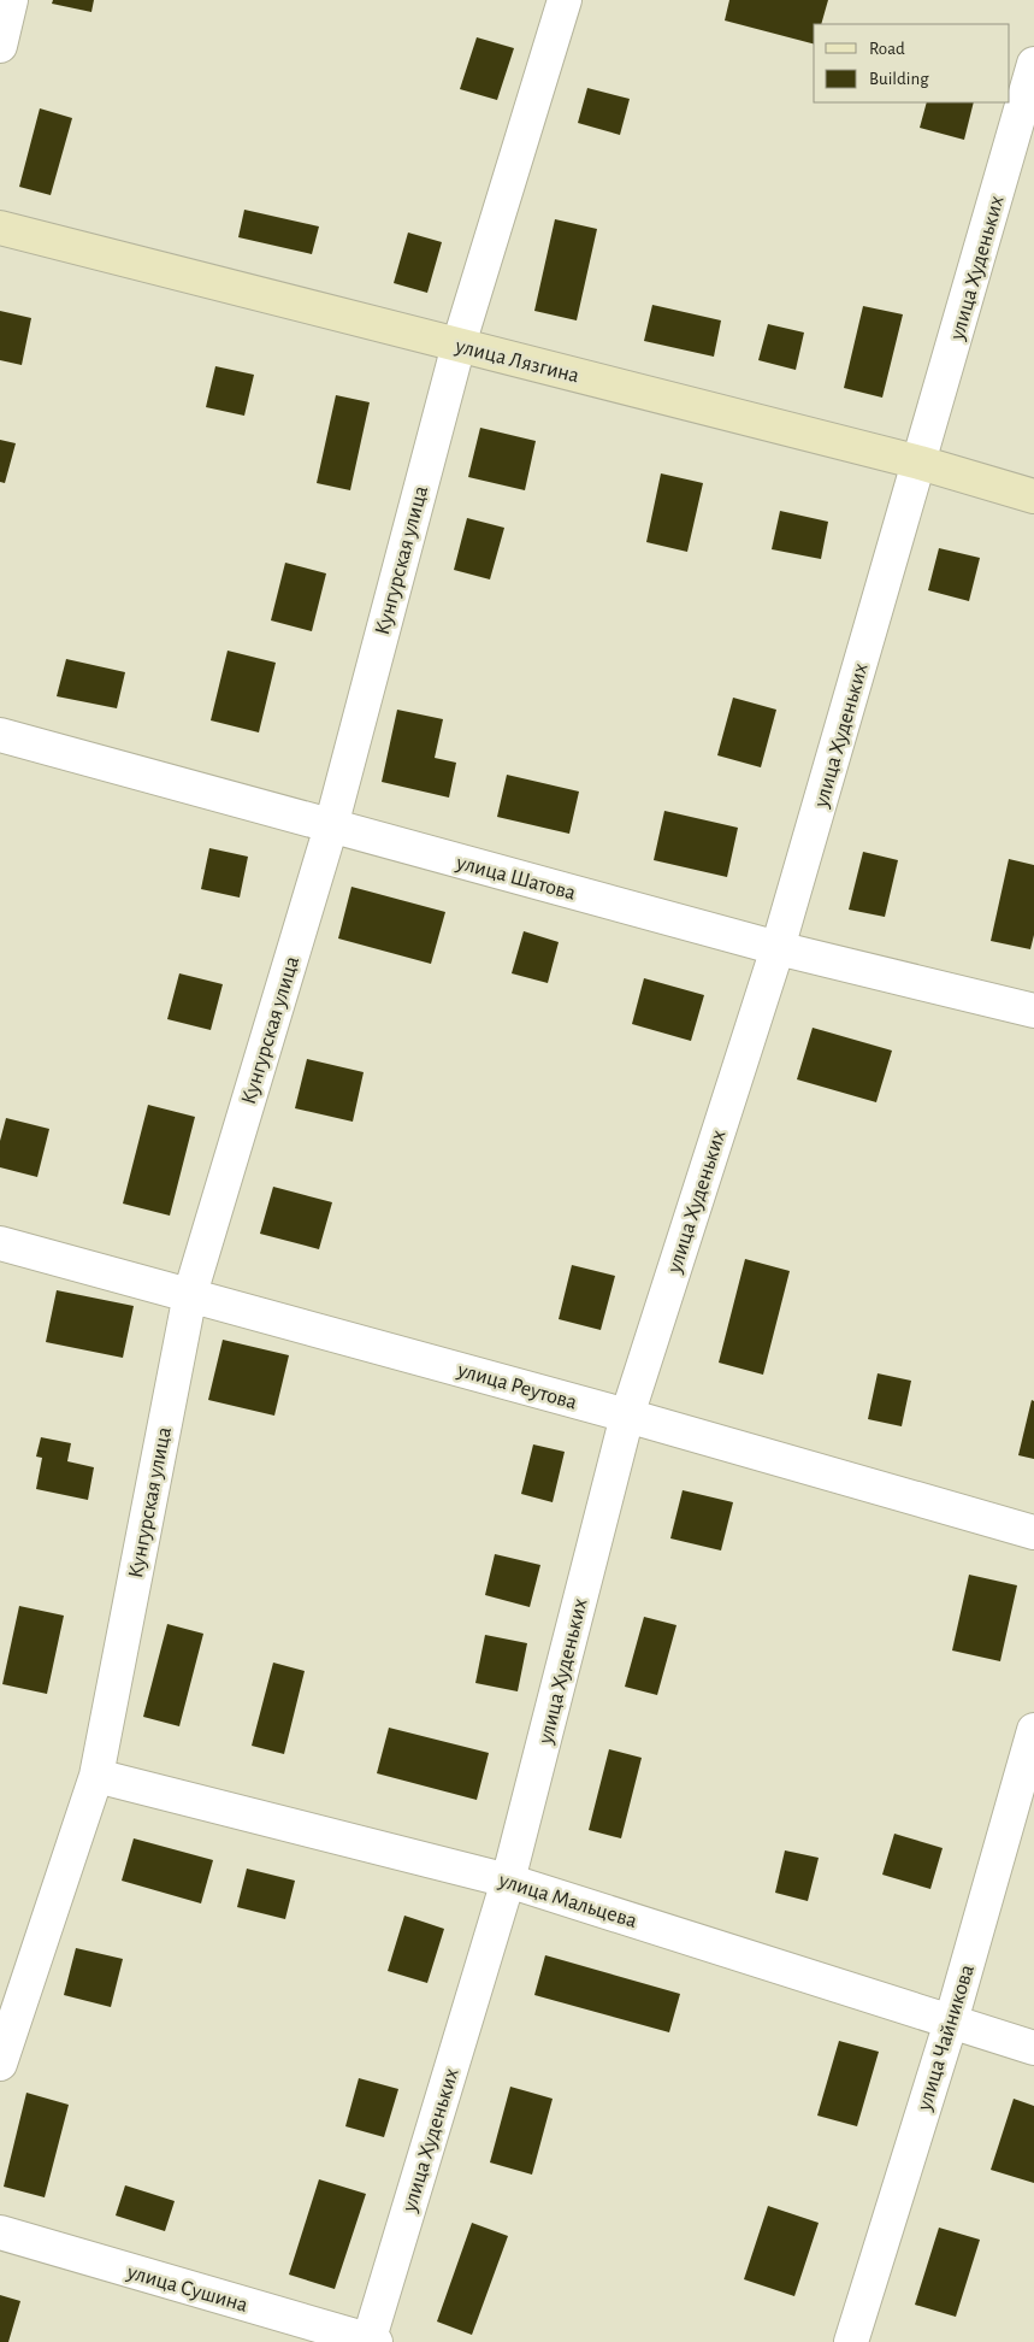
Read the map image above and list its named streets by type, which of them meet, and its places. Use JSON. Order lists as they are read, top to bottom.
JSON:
{
  "streets": {
    "main road": ["улица Лязгина"],
    "street": [
      "улица Худеньких",
      "Кунгурская улица",
      "улица Шатова",
      "улица Реутова",
      "улица Мальцева",
      "улица Чайникова",
      "улица Сушина"
    ]
  },
  "crossings": [
    ["улица Худеньких", "улица Лязгина"],
    ["улица Худеньких", "улица Шатова"],
    ["улица Худеньких", "улица Реутова"],
    ["улица Худеньких", "улица Мальцева"],
    ["улица Худеньких", "улица Сушина"],
    ["улица Лязгина", "Кунгурская улица"],
    ["Кунгурская улица", "улица Шатова"],
    ["Кунгурская улица", "улица Реутова"],
    ["Кунгурская улица", "улица Мальцева"],
    ["улица Мальцева", "улица Чайникова"]
  ],
  "legend": ["Road", "Building"]
}
